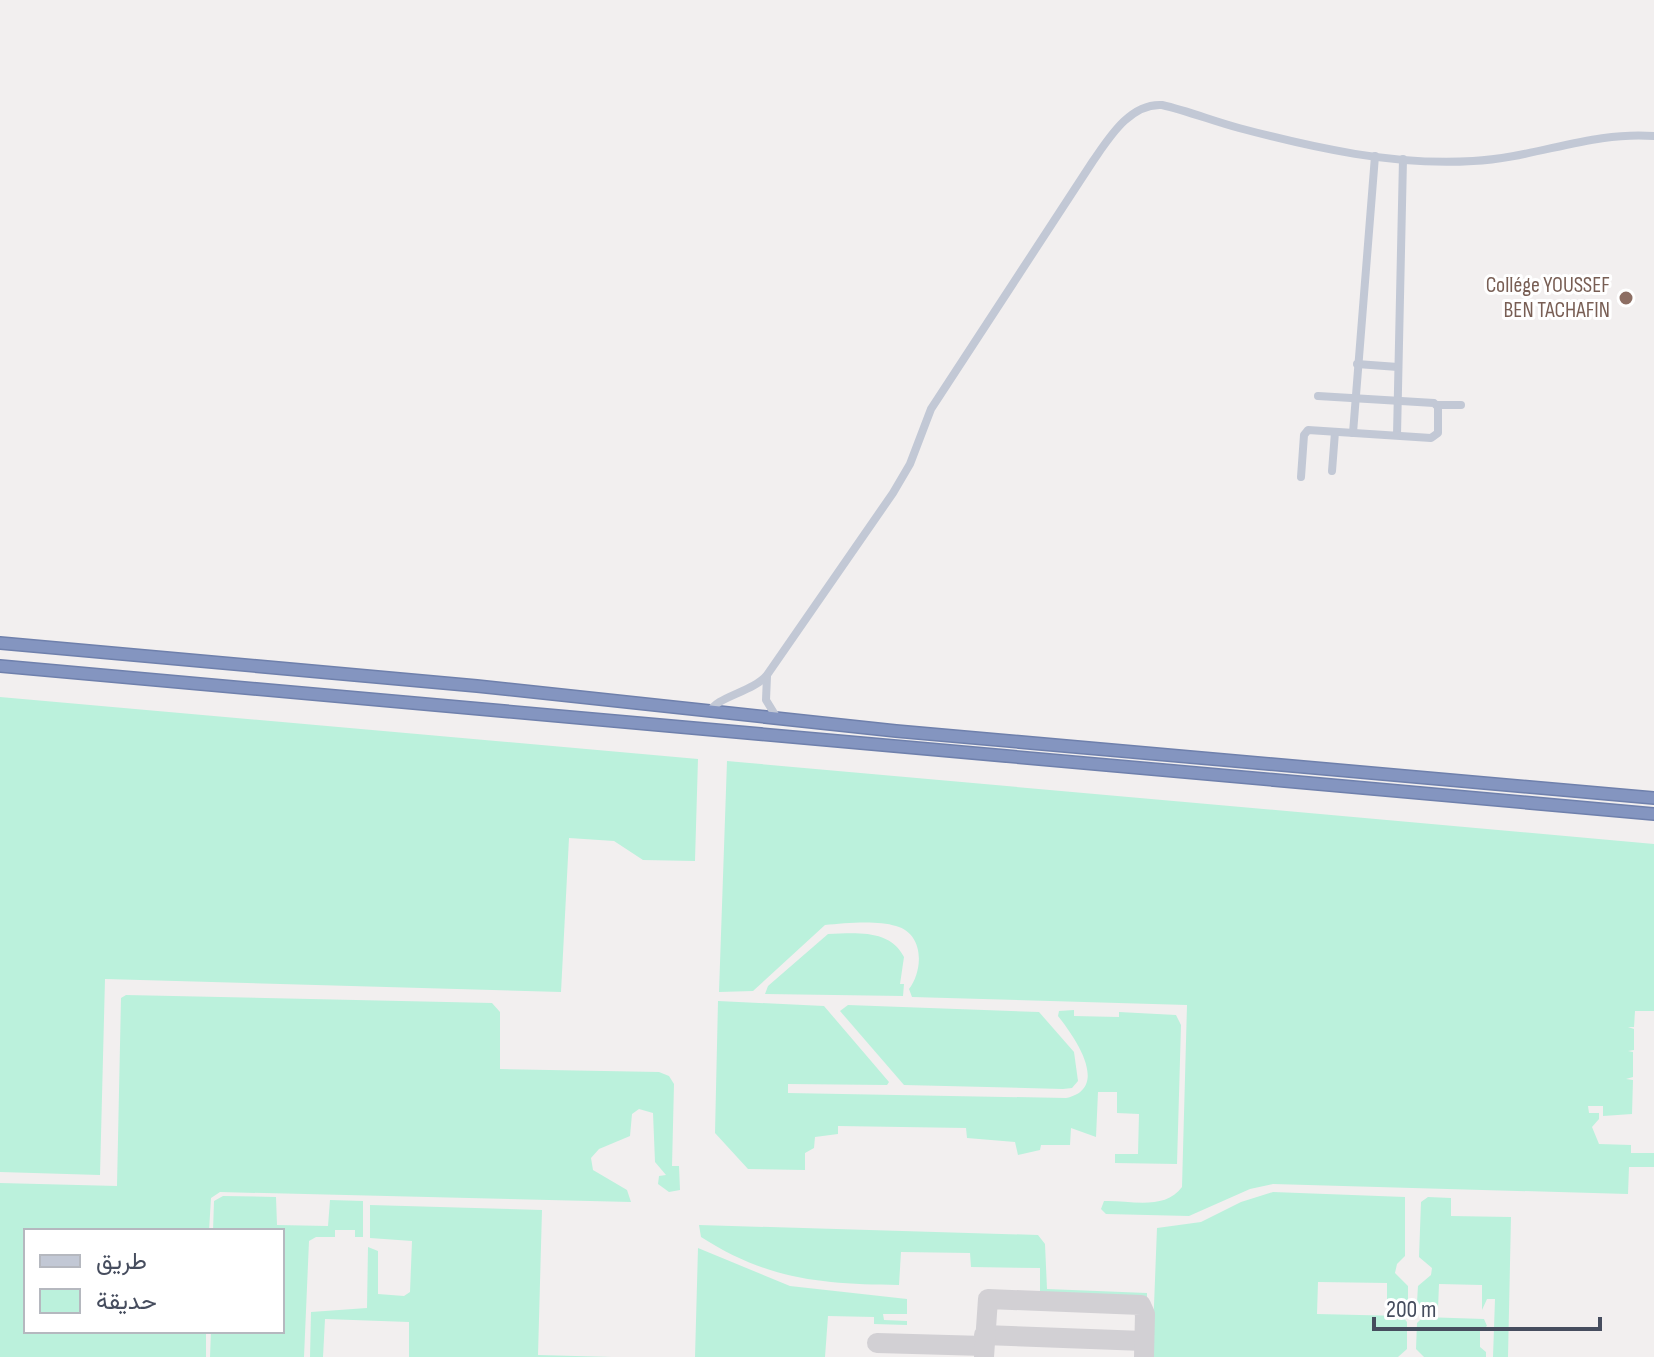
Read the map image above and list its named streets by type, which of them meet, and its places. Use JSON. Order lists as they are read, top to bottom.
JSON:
{
  "places": ["Collége YOUSSEF BEN TACHAFIN"],
  "legend": ["طريق", "حديقة"],
  "scale_bar": "200 m"
}
